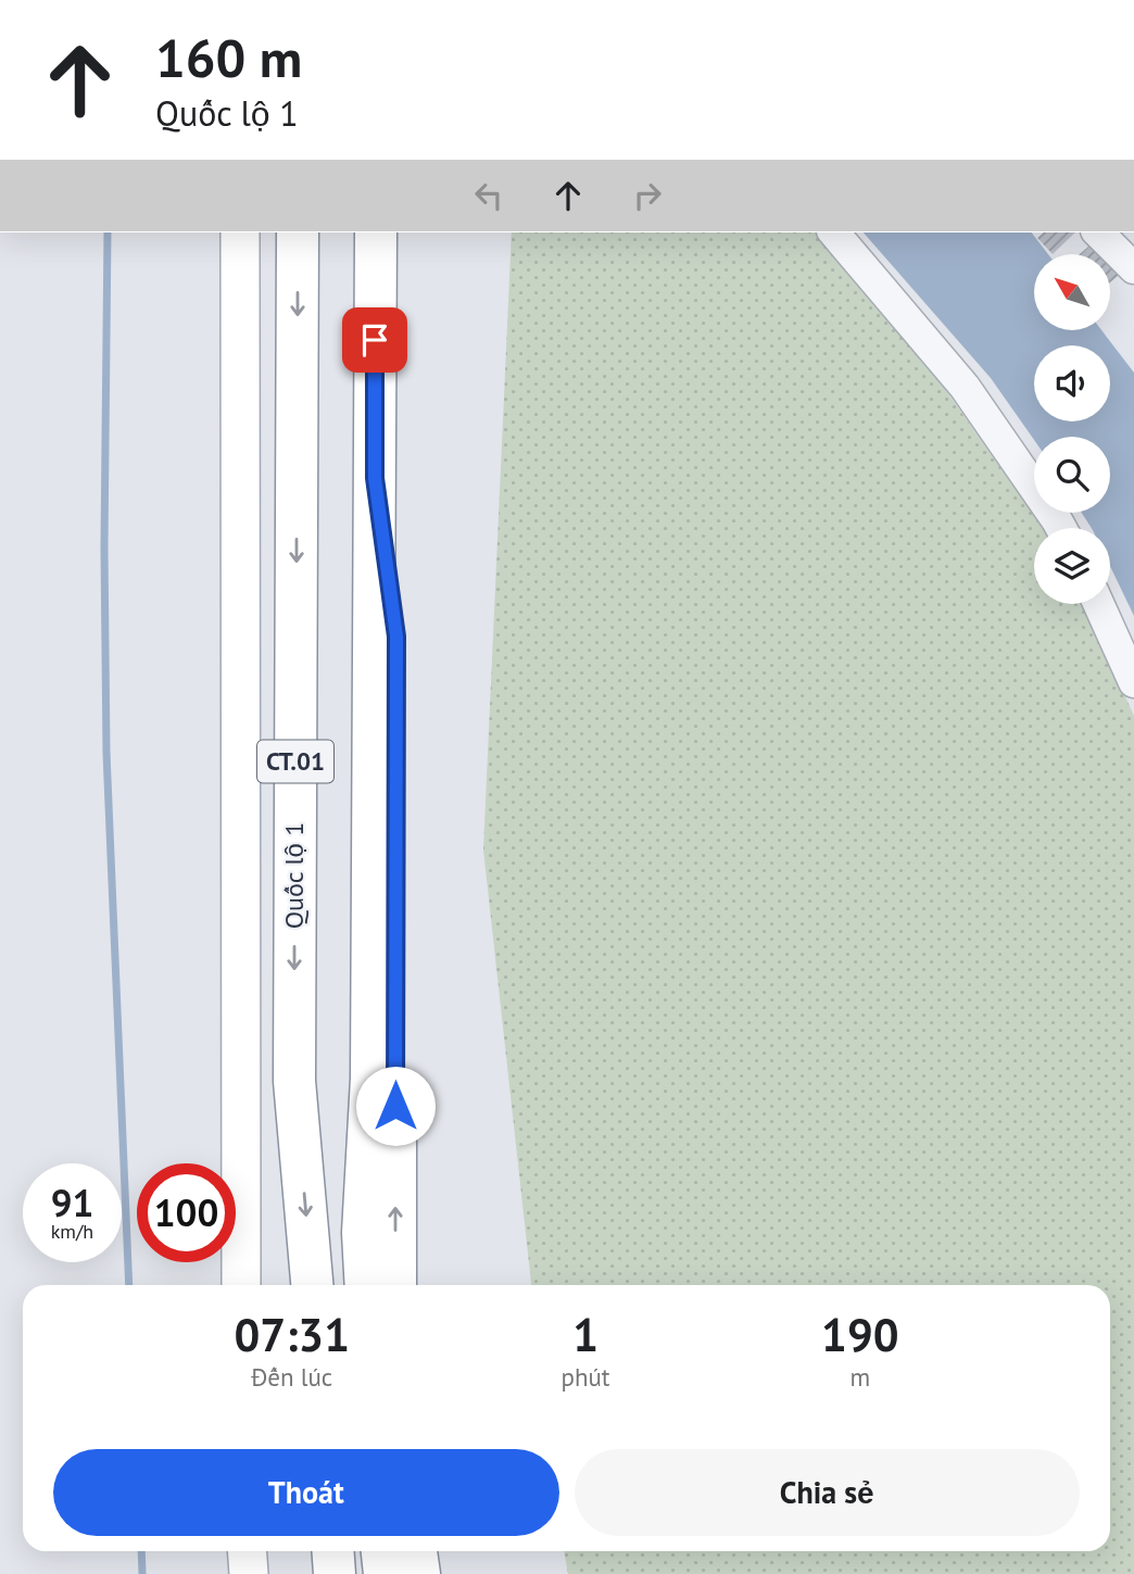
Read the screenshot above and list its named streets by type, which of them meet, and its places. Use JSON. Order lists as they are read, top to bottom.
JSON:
{
  "streets": {
    "highway": ["CT.01", "Quốc lộ 1"]
  },
  "north": "top left",
  "page": {
    "turn": ["160 m", "Quốc lộ 1"],
    "speed": "91 km/h",
    "limit": "100",
    "eta": [
      "07:31",
      "Đến lúc",
      "1",
      "phút",
      "190",
      "m"
    ],
    "buttons": ["Thoát", "Chia sẻ"]
  }
}
